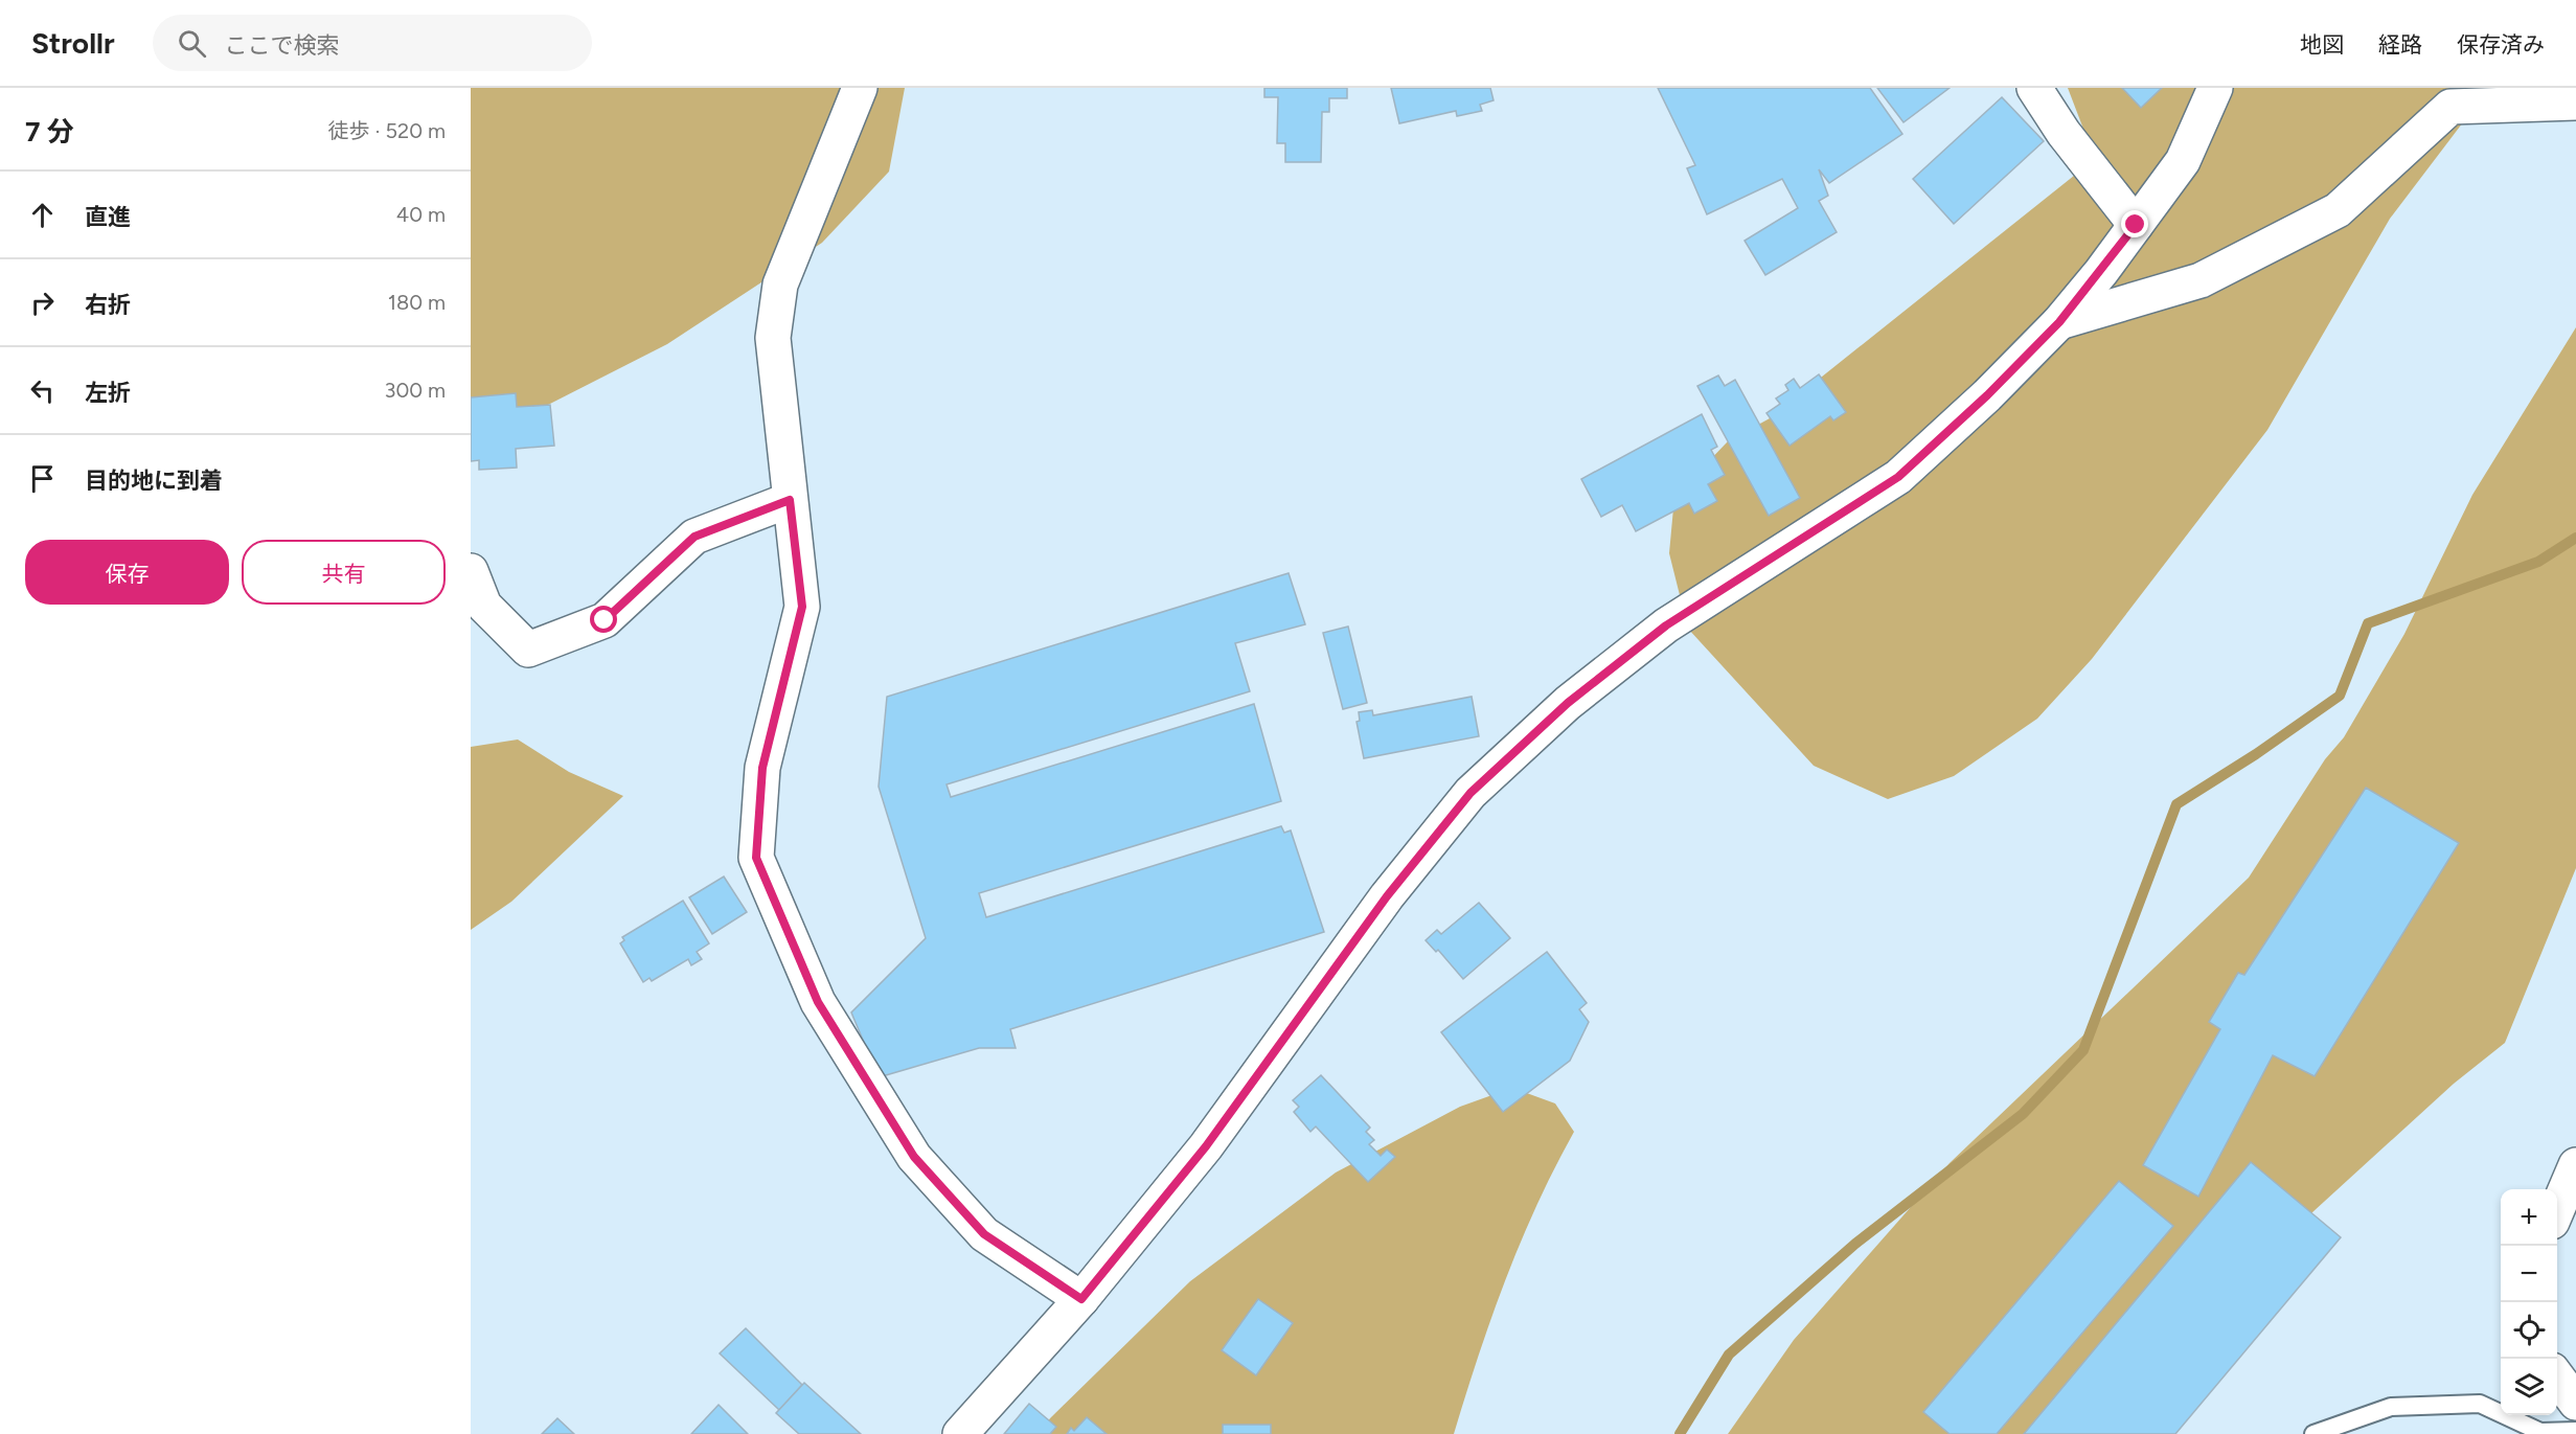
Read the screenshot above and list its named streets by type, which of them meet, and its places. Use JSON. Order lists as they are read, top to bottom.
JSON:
{
  "page": {
    "header": "Strollr",
    "search": "ここで検索",
    "nav": ["地図", "経路", "保存済み"],
    "heading": ["7 分", "徒歩 · 520 m"],
    "list": [
      ["直進", "40 m"],
      ["右折", "180 m"],
      ["左折", "300 m"],
      "目的地に到着"
    ],
    "buttons": ["保存", "共有"],
    "map_buttons": ["+", "−"]
  }
}
